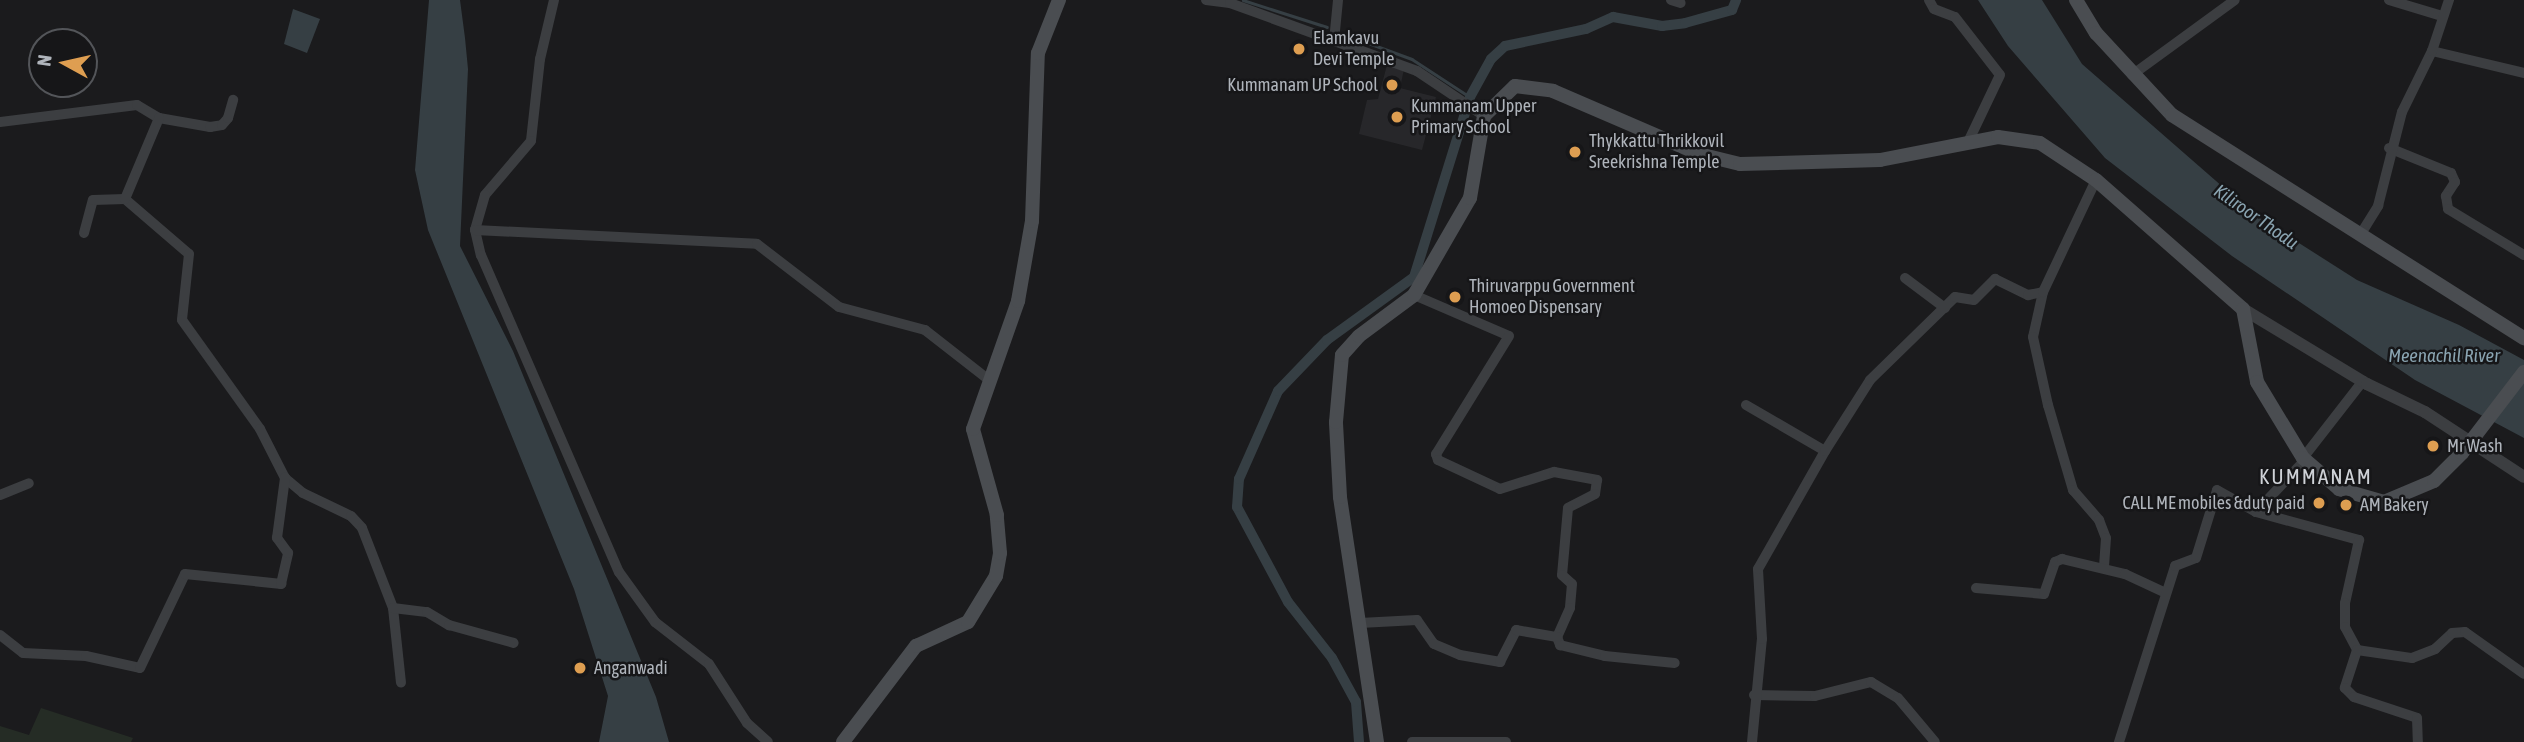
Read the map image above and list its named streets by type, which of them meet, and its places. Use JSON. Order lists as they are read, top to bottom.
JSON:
{
  "districts": ["KUMMANAM"],
  "water": ["Kiliroor Thodu", "Meenachil River"],
  "places": [
    "Elamkavu Devi Temple",
    "Kummanam UP School",
    "Kummanam Upper Primary School",
    "Thykkattu Thrikkovil Sreekrishna Temple",
    "Thiruvarppu Government Homoeo Dispensary",
    "Mr Wash",
    "CALL ME mobiles &duty paid",
    "AM Bakery",
    "Anganwadi"
  ],
  "north": "left"
}
